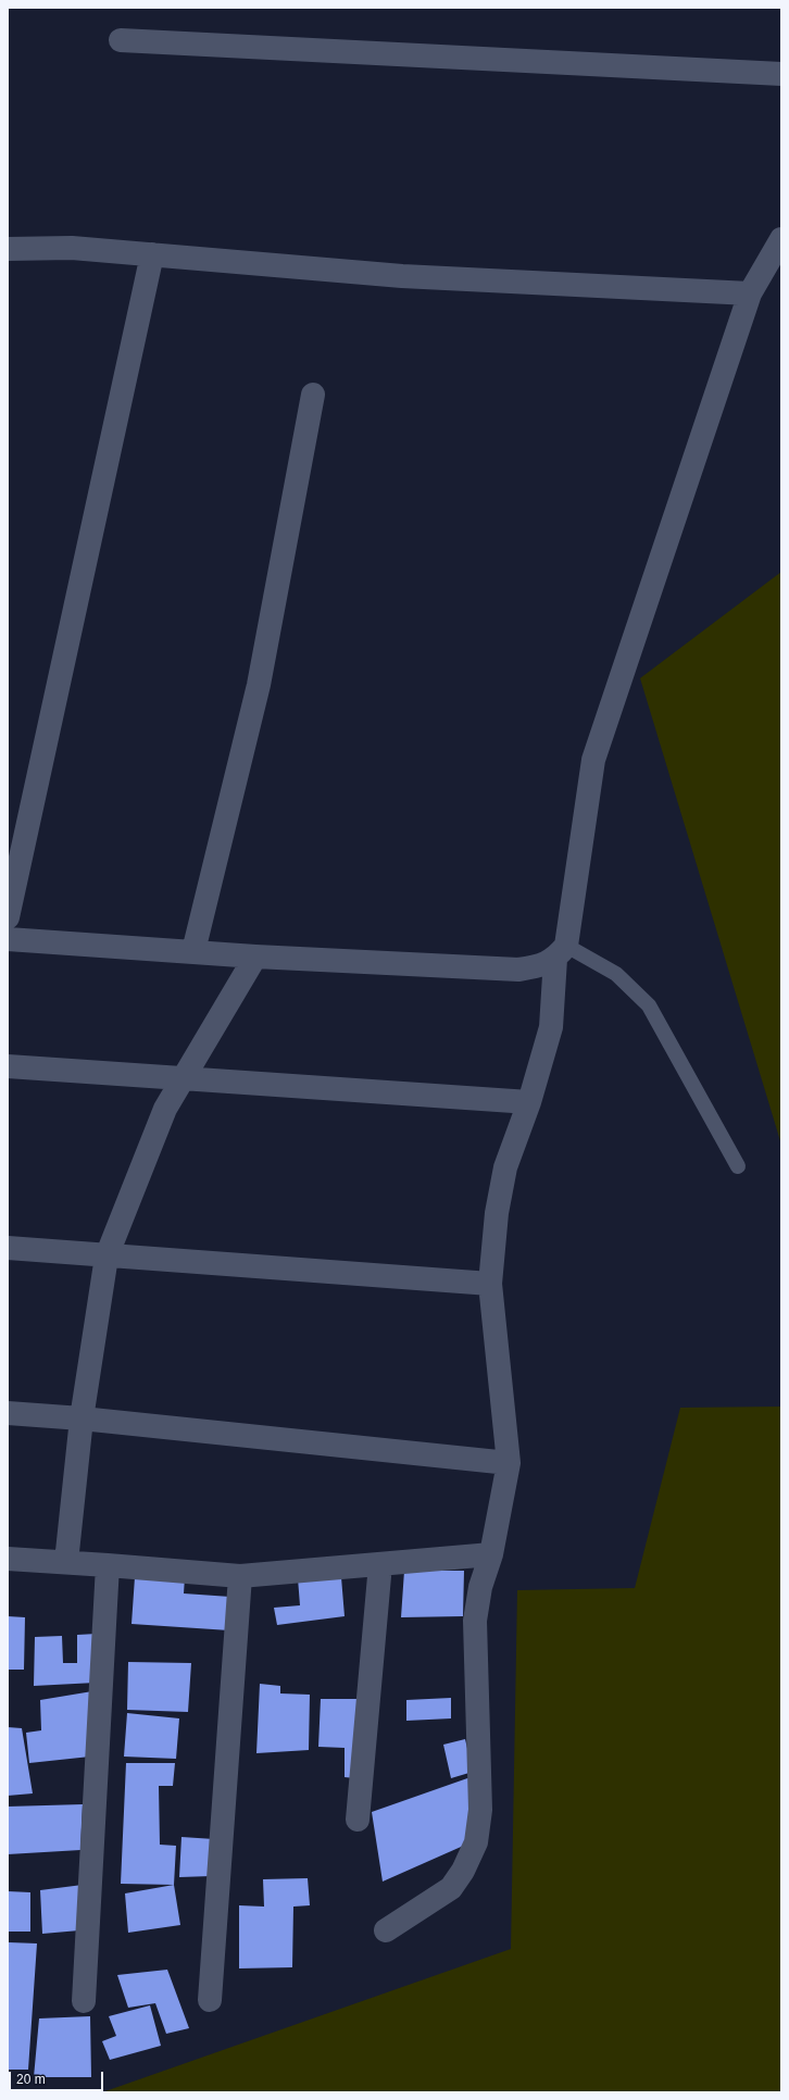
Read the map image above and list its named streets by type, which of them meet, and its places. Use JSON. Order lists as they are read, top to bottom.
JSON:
{
  "scale_bar": "20 m"
}
